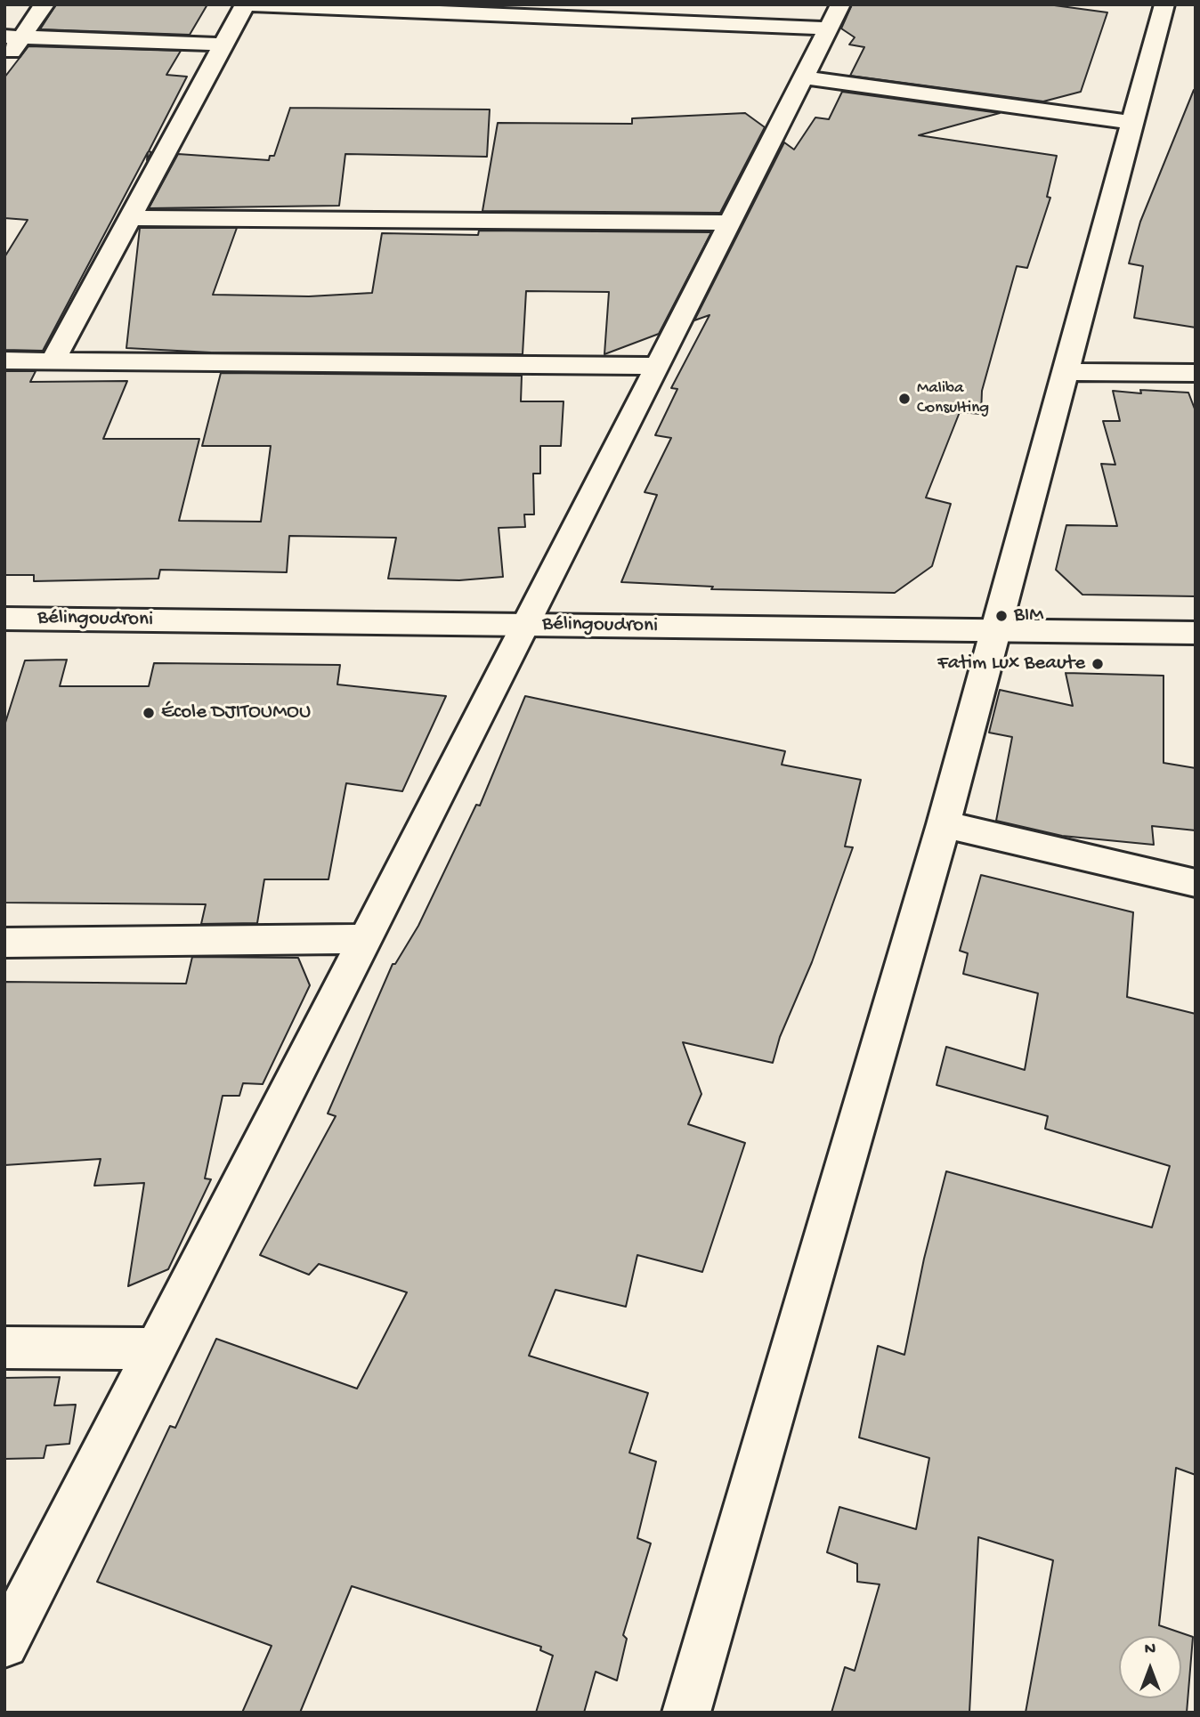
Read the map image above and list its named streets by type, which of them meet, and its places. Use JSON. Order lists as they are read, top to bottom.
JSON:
{
  "streets": {
    "street": ["Bélingoudroni"]
  },
  "places": [
    "Maliba Consulting",
    "BIM",
    "Fatim Lux Beaute",
    "École DJITOUMOU"
  ],
  "north": "top"
}
